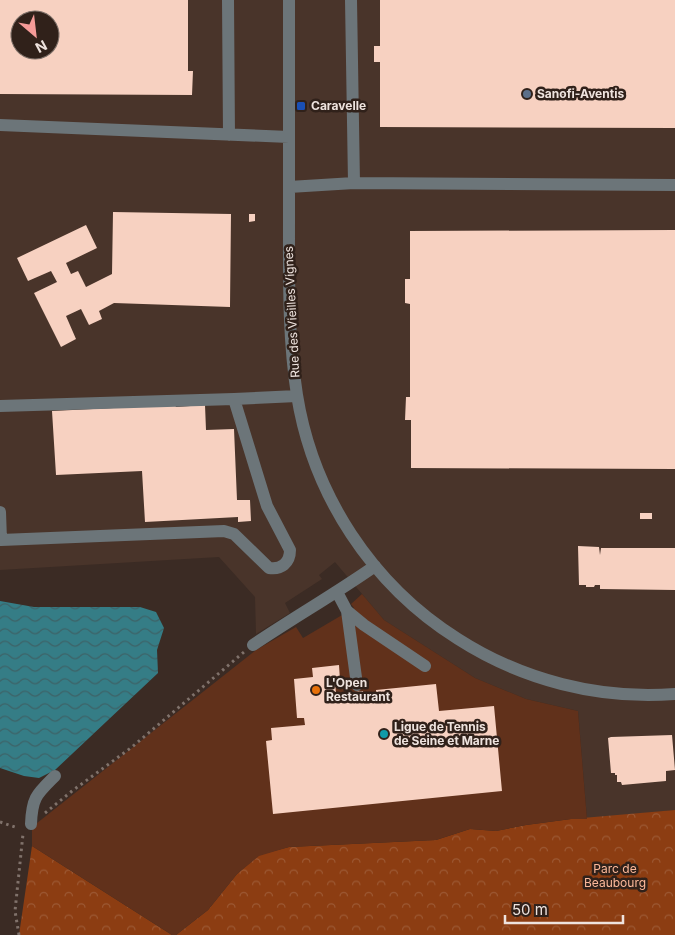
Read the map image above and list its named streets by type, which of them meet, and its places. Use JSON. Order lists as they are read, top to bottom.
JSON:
{
  "streets": {
    "street": ["Rue des Vieilles Vignes"]
  },
  "parks": ["Parc de Beaubourg"],
  "places": {
    "other": ["Sanofi-Aventis", "L'Open Restaurant", "Ligue de Tennis de Seine et Marne"],
    "transit": ["Caravelle"]
  },
  "scale_bar": "50 m",
  "north": "bottom right"
}
